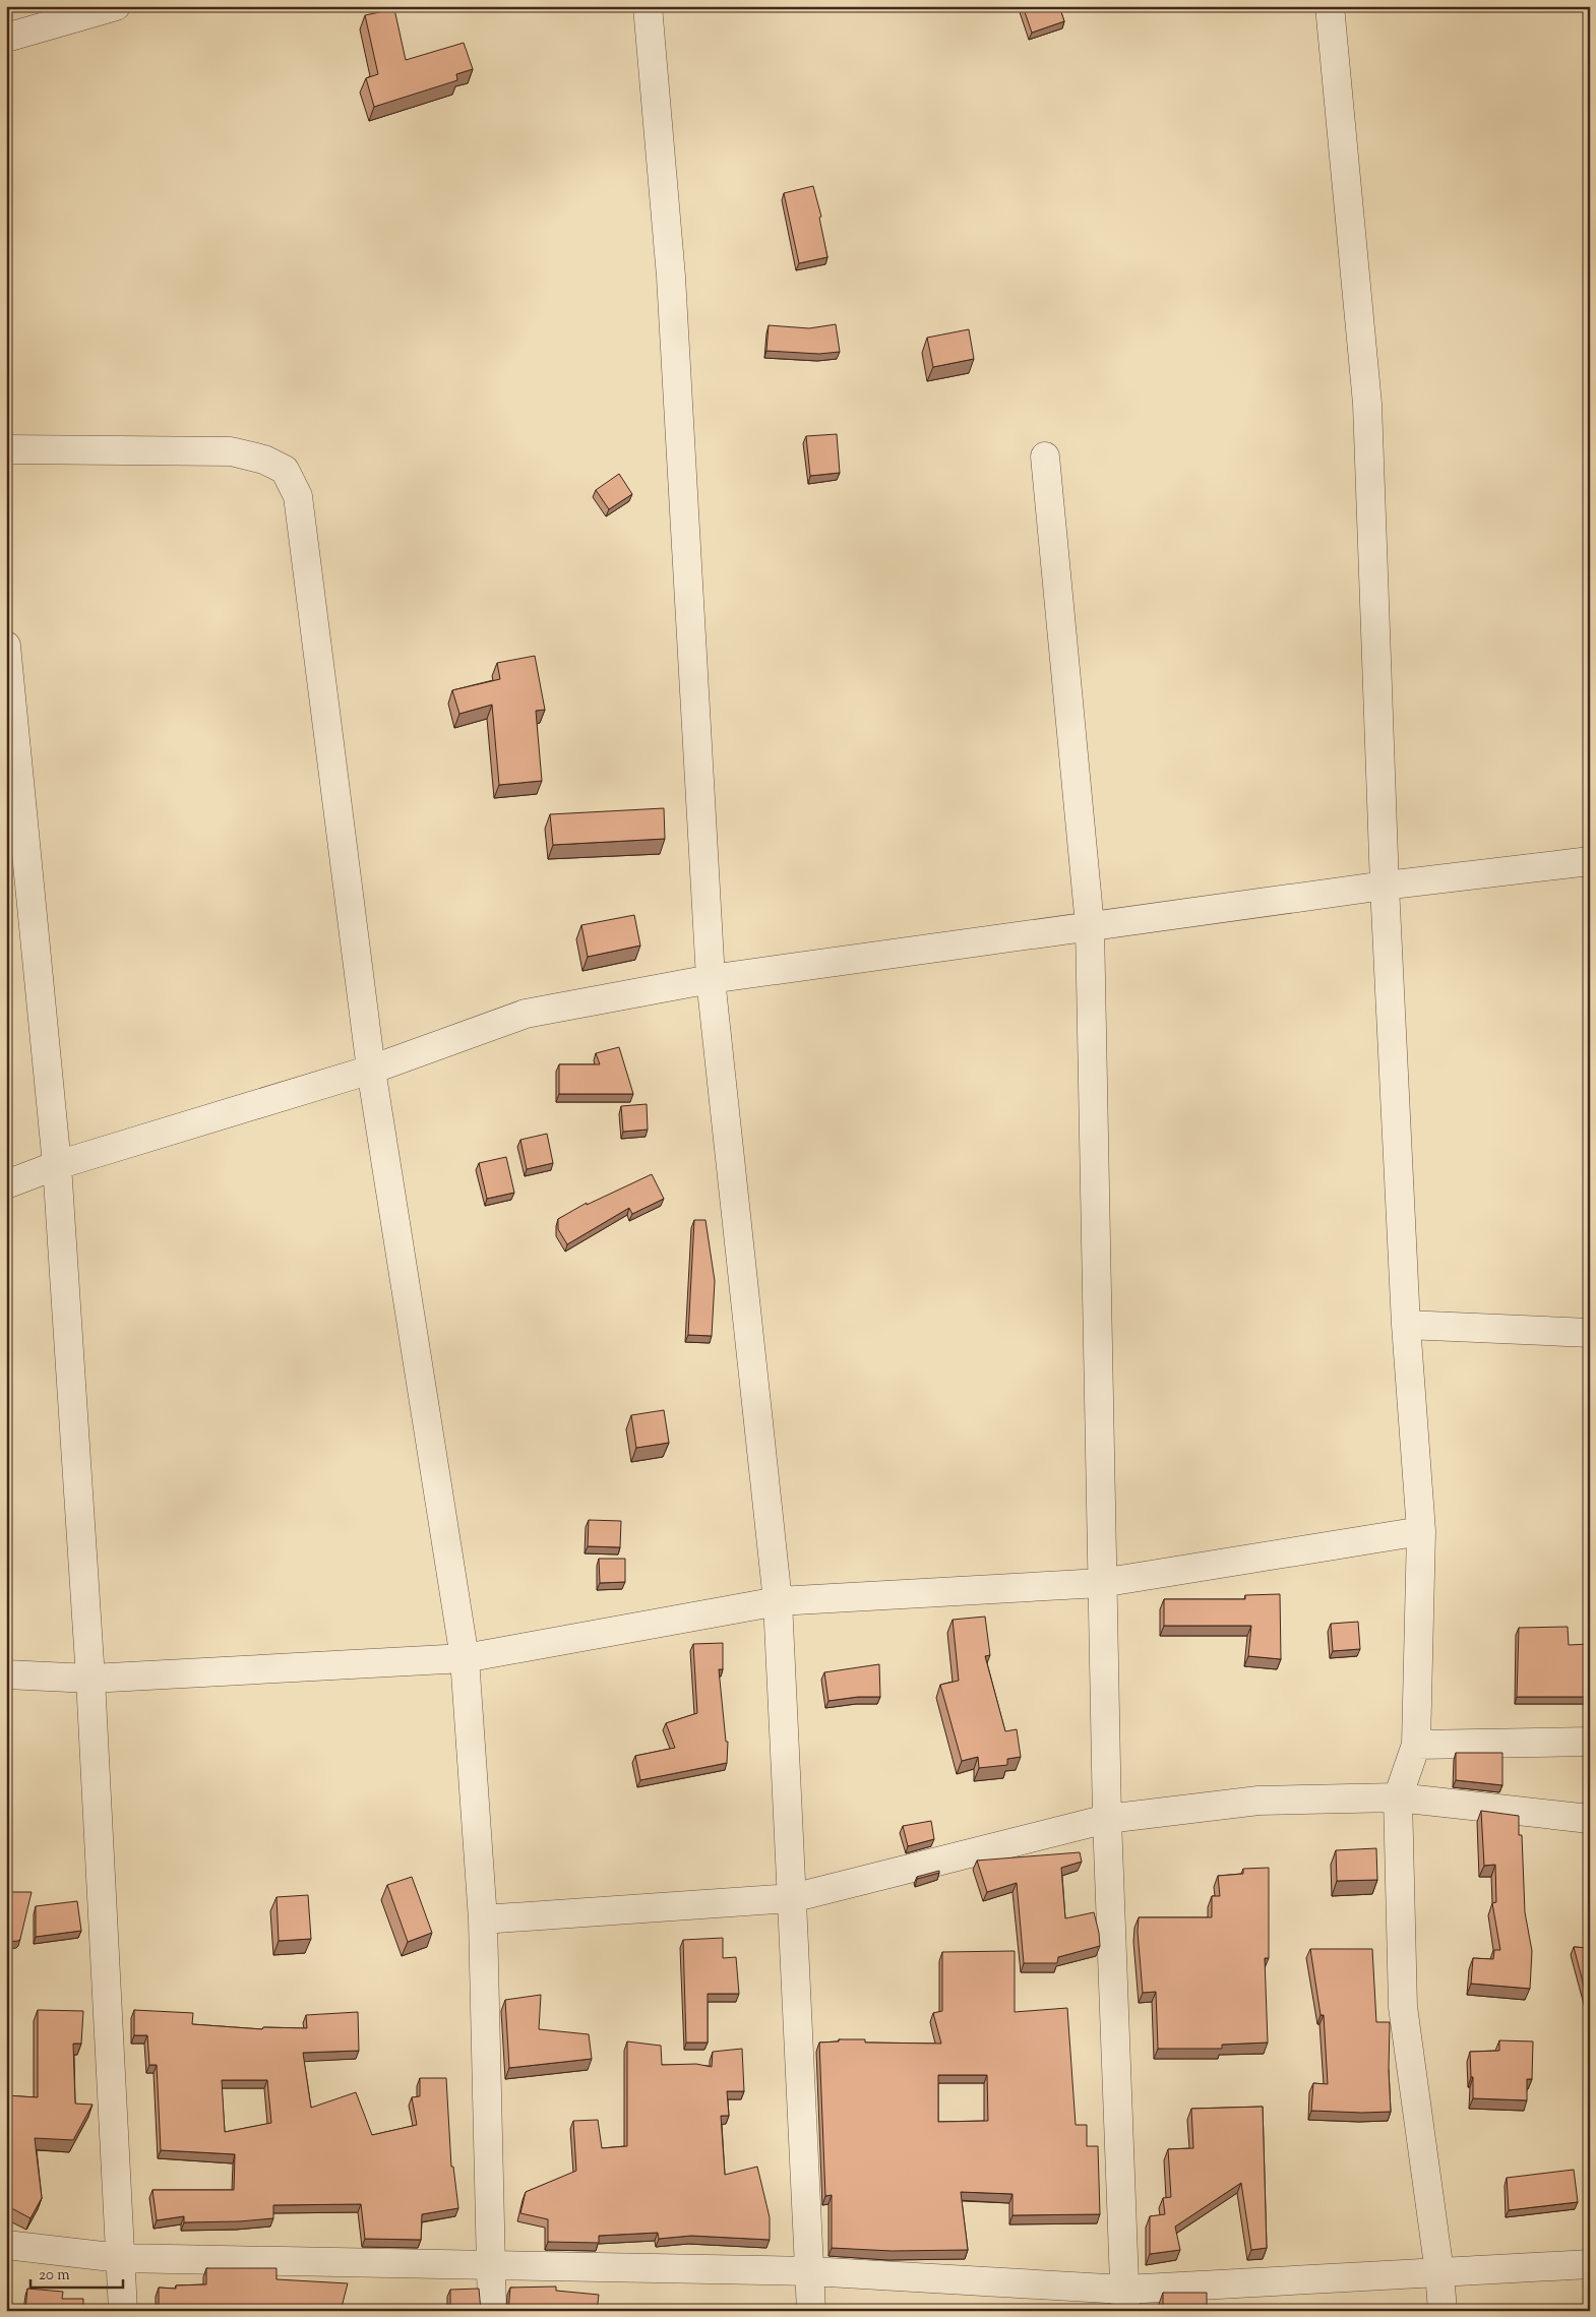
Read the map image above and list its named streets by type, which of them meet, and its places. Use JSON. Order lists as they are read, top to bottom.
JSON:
{
  "scale_bar": "20 m"
}
